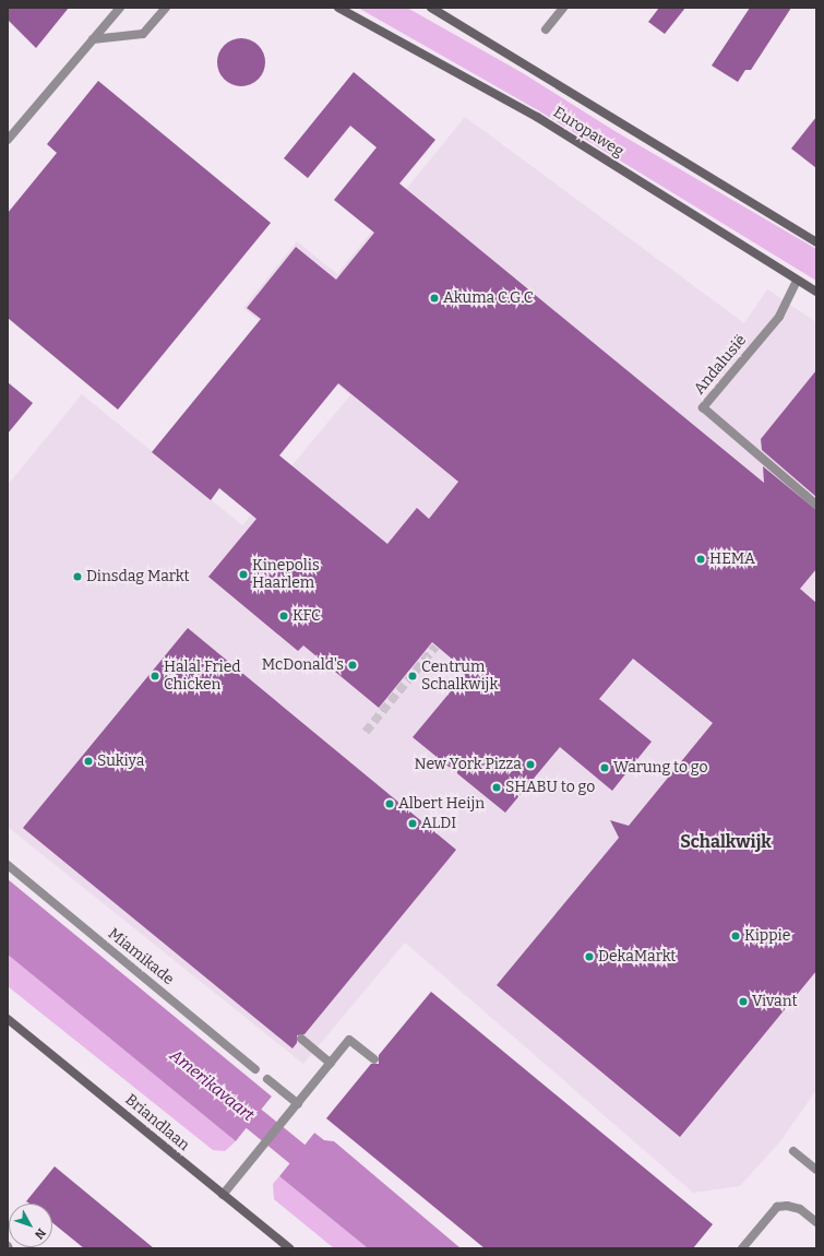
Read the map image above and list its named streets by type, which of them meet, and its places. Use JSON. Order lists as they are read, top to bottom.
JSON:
{
  "streets": {
    "main road": ["Europaweg", "Briandlaan"],
    "street": ["Andalusië", "Miamikade"]
  },
  "crossings": [
    ["Europaweg", "Andalusië"]
  ],
  "districts": ["Schalkwijk"],
  "water": ["Amerikavaart"],
  "places": [
    "Akuma C.G.C",
    "HEMA",
    "Kinepolis Haarlem",
    "Dinsdag Markt",
    "KFC",
    "McDonald's",
    "Halal Fried Chicken",
    "Centrum Schalkwijk",
    "Sukiya",
    "New York Pizza",
    "Warung to go",
    "SHABU to go",
    "Albert Heijn",
    "ALDI",
    "Kippie",
    "DekaMarkt",
    "Vivant"
  ],
  "north": "bottom right"
}
